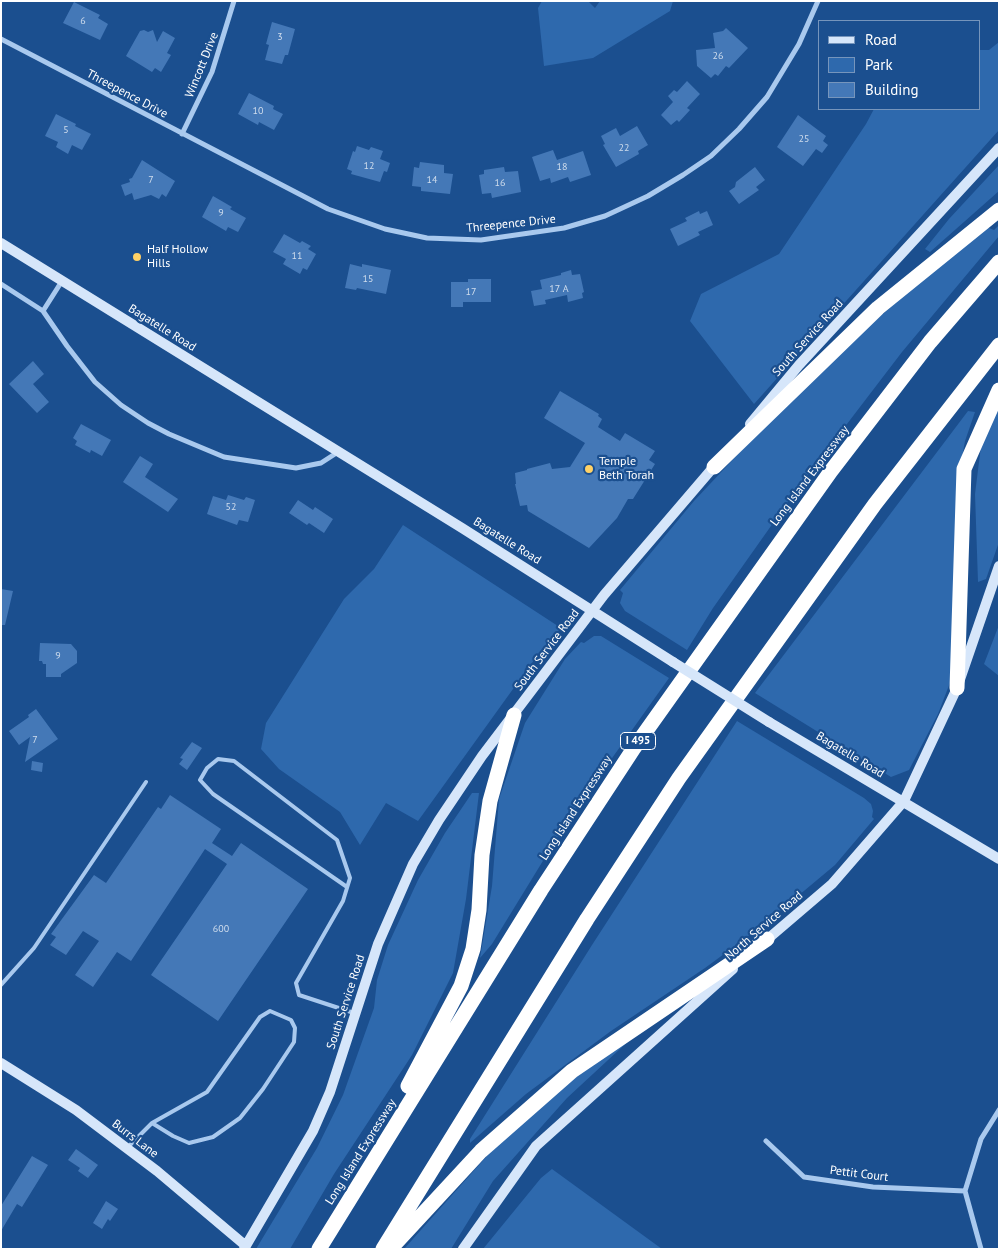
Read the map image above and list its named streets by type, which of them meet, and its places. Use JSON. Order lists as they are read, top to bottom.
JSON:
{
  "streets": {
    "highway": ["Long Island Expressway", "I 495"],
    "main road": [
      "Bagatelle Road",
      "South Service Road",
      "North Service Road",
      "Burrs Lane"
    ],
    "street": ["Wincott Drive", "Threepence Drive", "Pettit Court"]
  },
  "crossings": [
    ["Wincott Drive", "Threepence Drive"],
    ["Bagatelle Road", "South Service Road"],
    ["Bagatelle Road", "North Service Road"],
    ["South Service Road", "Burrs Lane"]
  ],
  "places": ["Half Hollow Hills", "Temple Beth Torah"],
  "house_numbers": [
    "6",
    "3",
    "26",
    "10",
    "5",
    "25",
    "22",
    "12",
    "18",
    "7",
    "14",
    "16",
    "9",
    "11",
    "15",
    "17 A",
    "17",
    "52",
    "9",
    "7",
    "600"
  ],
  "legend": ["Road", "Park", "Building"]
}
